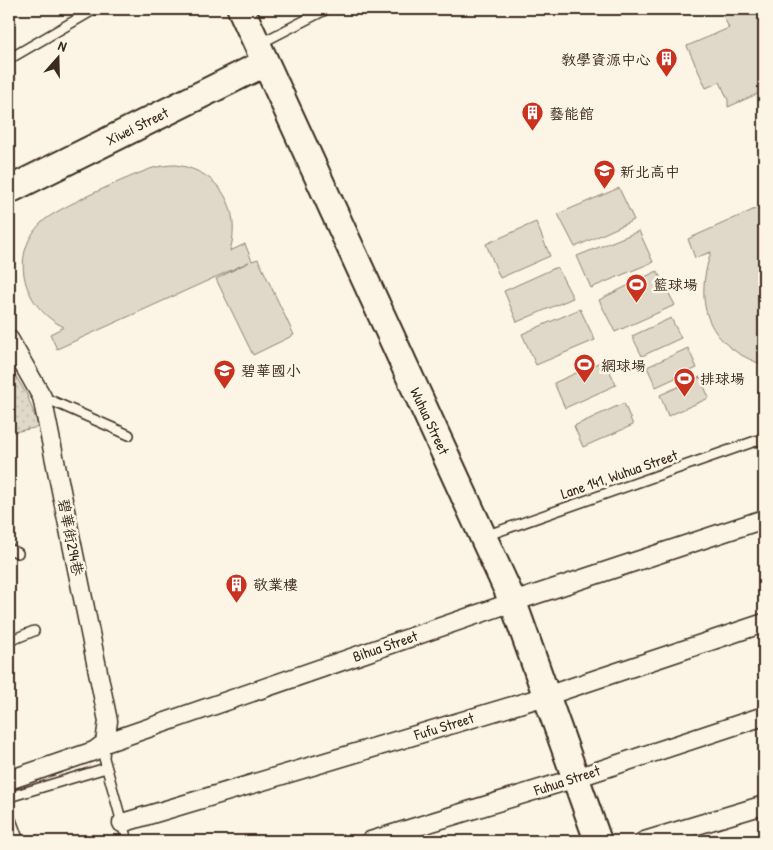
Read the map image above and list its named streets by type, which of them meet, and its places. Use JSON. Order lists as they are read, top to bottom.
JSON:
{
  "streets": {
    "street": [
      "Xiwei Street",
      "Wuhua Street",
      "碧華街294巷",
      "Bihua Street",
      "Fufu Street",
      "Fuhua Street"
    ],
    "lane": ["Lane 141, Wuhua Street"]
  },
  "crossings": [
    ["Xiwei Street", "Wuhua Street"],
    ["Wuhua Street", "Lane 141, Wuhua Street"],
    ["Wuhua Street", "Bihua Street"],
    ["Wuhua Street", "Fufu Street"],
    ["Wuhua Street", "Fuhua Street"],
    ["碧華街294巷", "Bihua Street"]
  ],
  "places": {
    "building": ["教學資源中心", "藝能館", "敬業樓"],
    "school or university": ["新北高中", "碧華國小"],
    "sports": ["籃球場", "網球場", "排球場"]
  },
  "north": "top"
}
